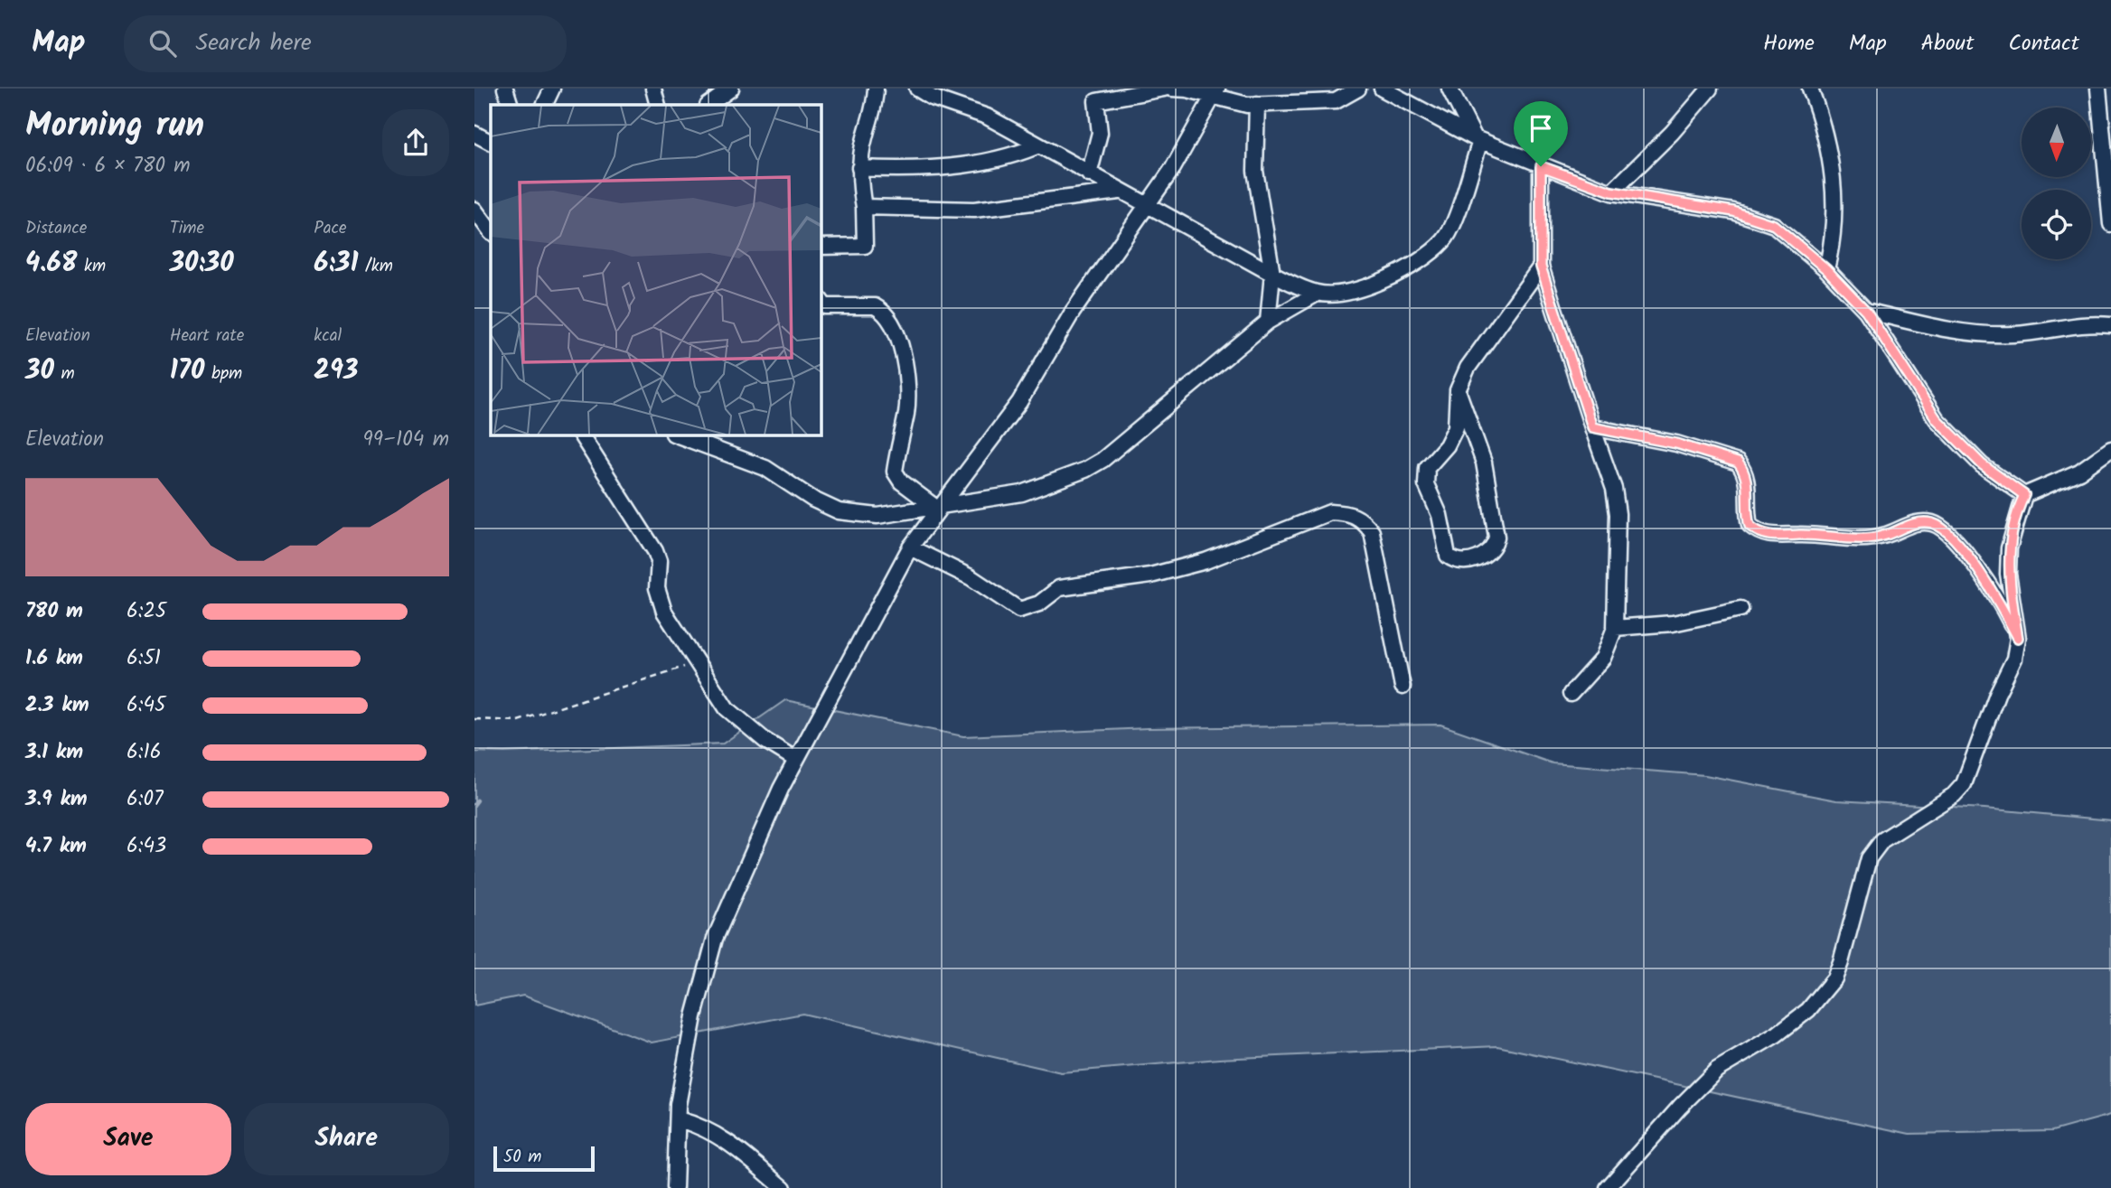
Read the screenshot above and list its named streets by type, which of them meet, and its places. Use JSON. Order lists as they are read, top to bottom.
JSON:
{
  "scale_bar": "50 m",
  "north": "bottom",
  "page": {
    "header": "Map",
    "search": "Search here",
    "nav": [
      "Home",
      "Map",
      "About",
      "Contact"
    ],
    "heading": ["Morning run", "06:09 · 6 × 780 m"],
    "stats": [
      ["Distance", "4.68 km"],
      ["Time", "30:30"],
      ["Pace", "6:31 /km"],
      ["Elevation", "30 m"],
      ["Heart rate", "170 bpm"],
      ["kcal", "293"]
    ],
    "chart": ["Elevation", "99–104 m"],
    "list": [
      {
        "name": "780 m",
        "note": "6:25"
      },
      {
        "name": "1.6 km",
        "note": "6:51"
      },
      {
        "name": "2.3 km",
        "note": "6:45"
      },
      {
        "name": "3.1 km",
        "note": "6:16"
      },
      {
        "name": "3.9 km",
        "note": "6:07"
      },
      {
        "name": "4.7 km",
        "note": "6:43"
      }
    ],
    "buttons": ["Save", "Share"],
    "scale": "50 m"
  }
}
